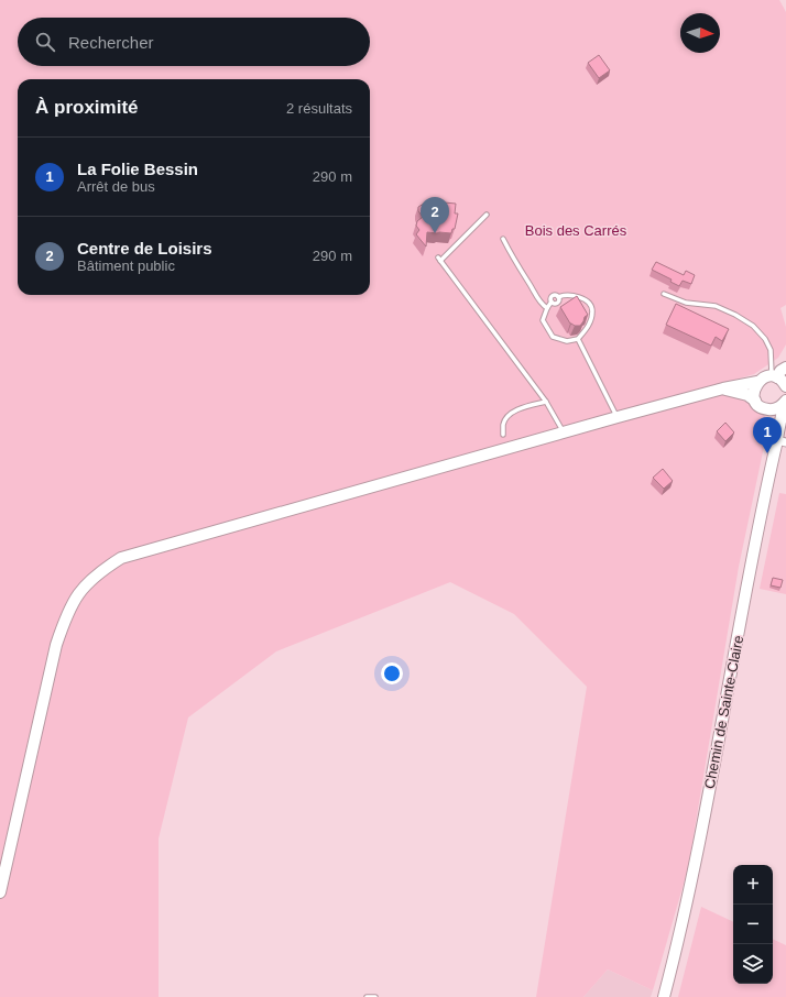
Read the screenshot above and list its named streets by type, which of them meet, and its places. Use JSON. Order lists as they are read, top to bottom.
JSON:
{
  "streets": {
    "main road": ["Chemin de Sainte-Claire"]
  },
  "parks": ["Bois des Carrés"],
  "north": "right",
  "page": {
    "search": "Rechercher",
    "heading": ["À proximité", "2 résultats"],
    "list": [
      {
        "mark": "1",
        "name": "La Folie Bessin",
        "note": "Arrêt de bus",
        "value": "290 m"
      },
      {
        "mark": "2",
        "name": "Centre de Loisirs",
        "note": "Bâtiment public",
        "value": "290 m"
      }
    ],
    "pins": ["2", "1"],
    "map_buttons": ["+", "−"]
  }
}
